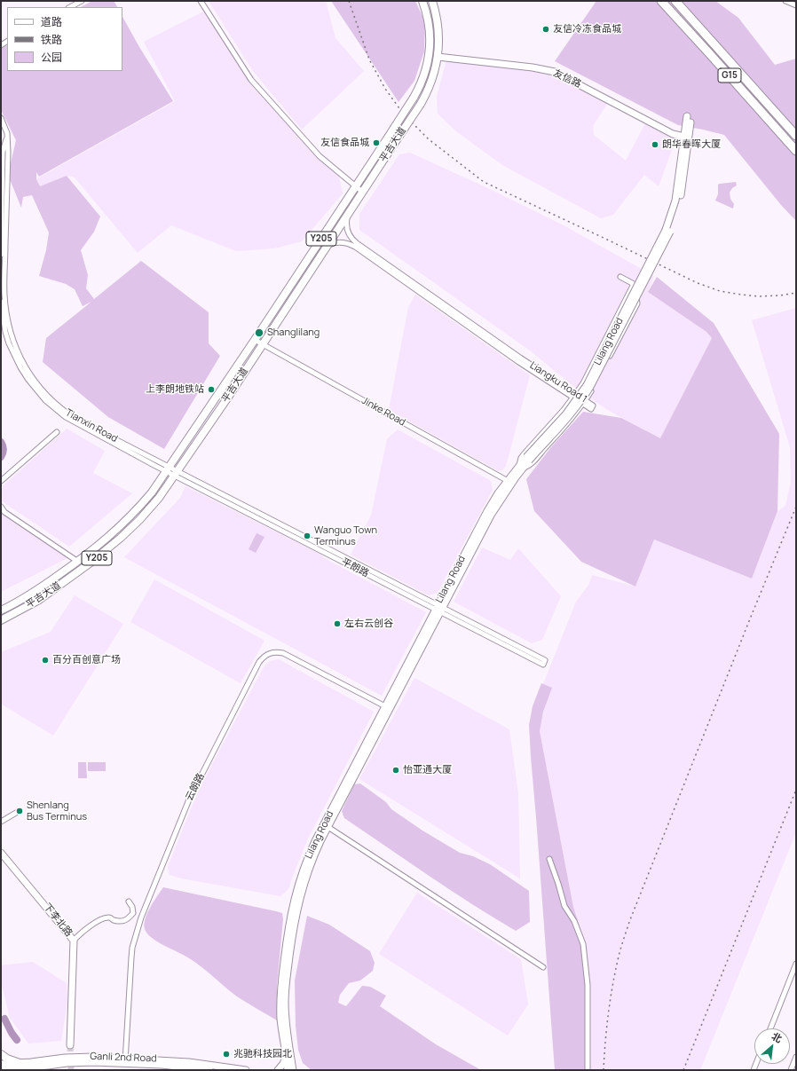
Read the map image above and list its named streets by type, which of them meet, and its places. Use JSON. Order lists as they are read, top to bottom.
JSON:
{
  "streets": {
    "highway": ["G15"],
    "main road": ["平吉大道", "Y205"],
    "street": [
      "友信路",
      "Lilang Road",
      "Liangku Road 1",
      "Jinke Road",
      "Tianxin Road",
      "平朗路",
      "云朗路",
      "下李北路",
      "Ganli 2nd Road"
    ]
  },
  "crossings": [
    ["友信路", "平吉大道"],
    ["友信路", "Y205"],
    ["友信路", "Lilang Road"],
    ["平吉大道", "Y205"],
    ["平吉大道", "Liangku Road 1"],
    ["平吉大道", "Jinke Road"],
    ["平吉大道", "Tianxin Road"],
    ["平吉大道", "平朗路"],
    ["Lilang Road", "Jinke Road"],
    ["Lilang Road", "平朗路"],
    ["Lilang Road", "云朗路"],
    ["Tianxin Road", "平朗路"],
    ["云朗路", "Ganli 2nd Road"]
  ],
  "places": [
    "友信冷冻食品城",
    "友信食品城",
    "朗华春晖大厦",
    "Shanglilang",
    "上李朗地铁站",
    "Wanguo Town Terminus",
    "左右云创谷",
    "百分百创意广场",
    "怡亚通大厦",
    "Shenlang Bus Terminus",
    "兆驰科技园北"
  ],
  "legend": ["道路", "铁路", "公园"],
  "north": "top right"
}
